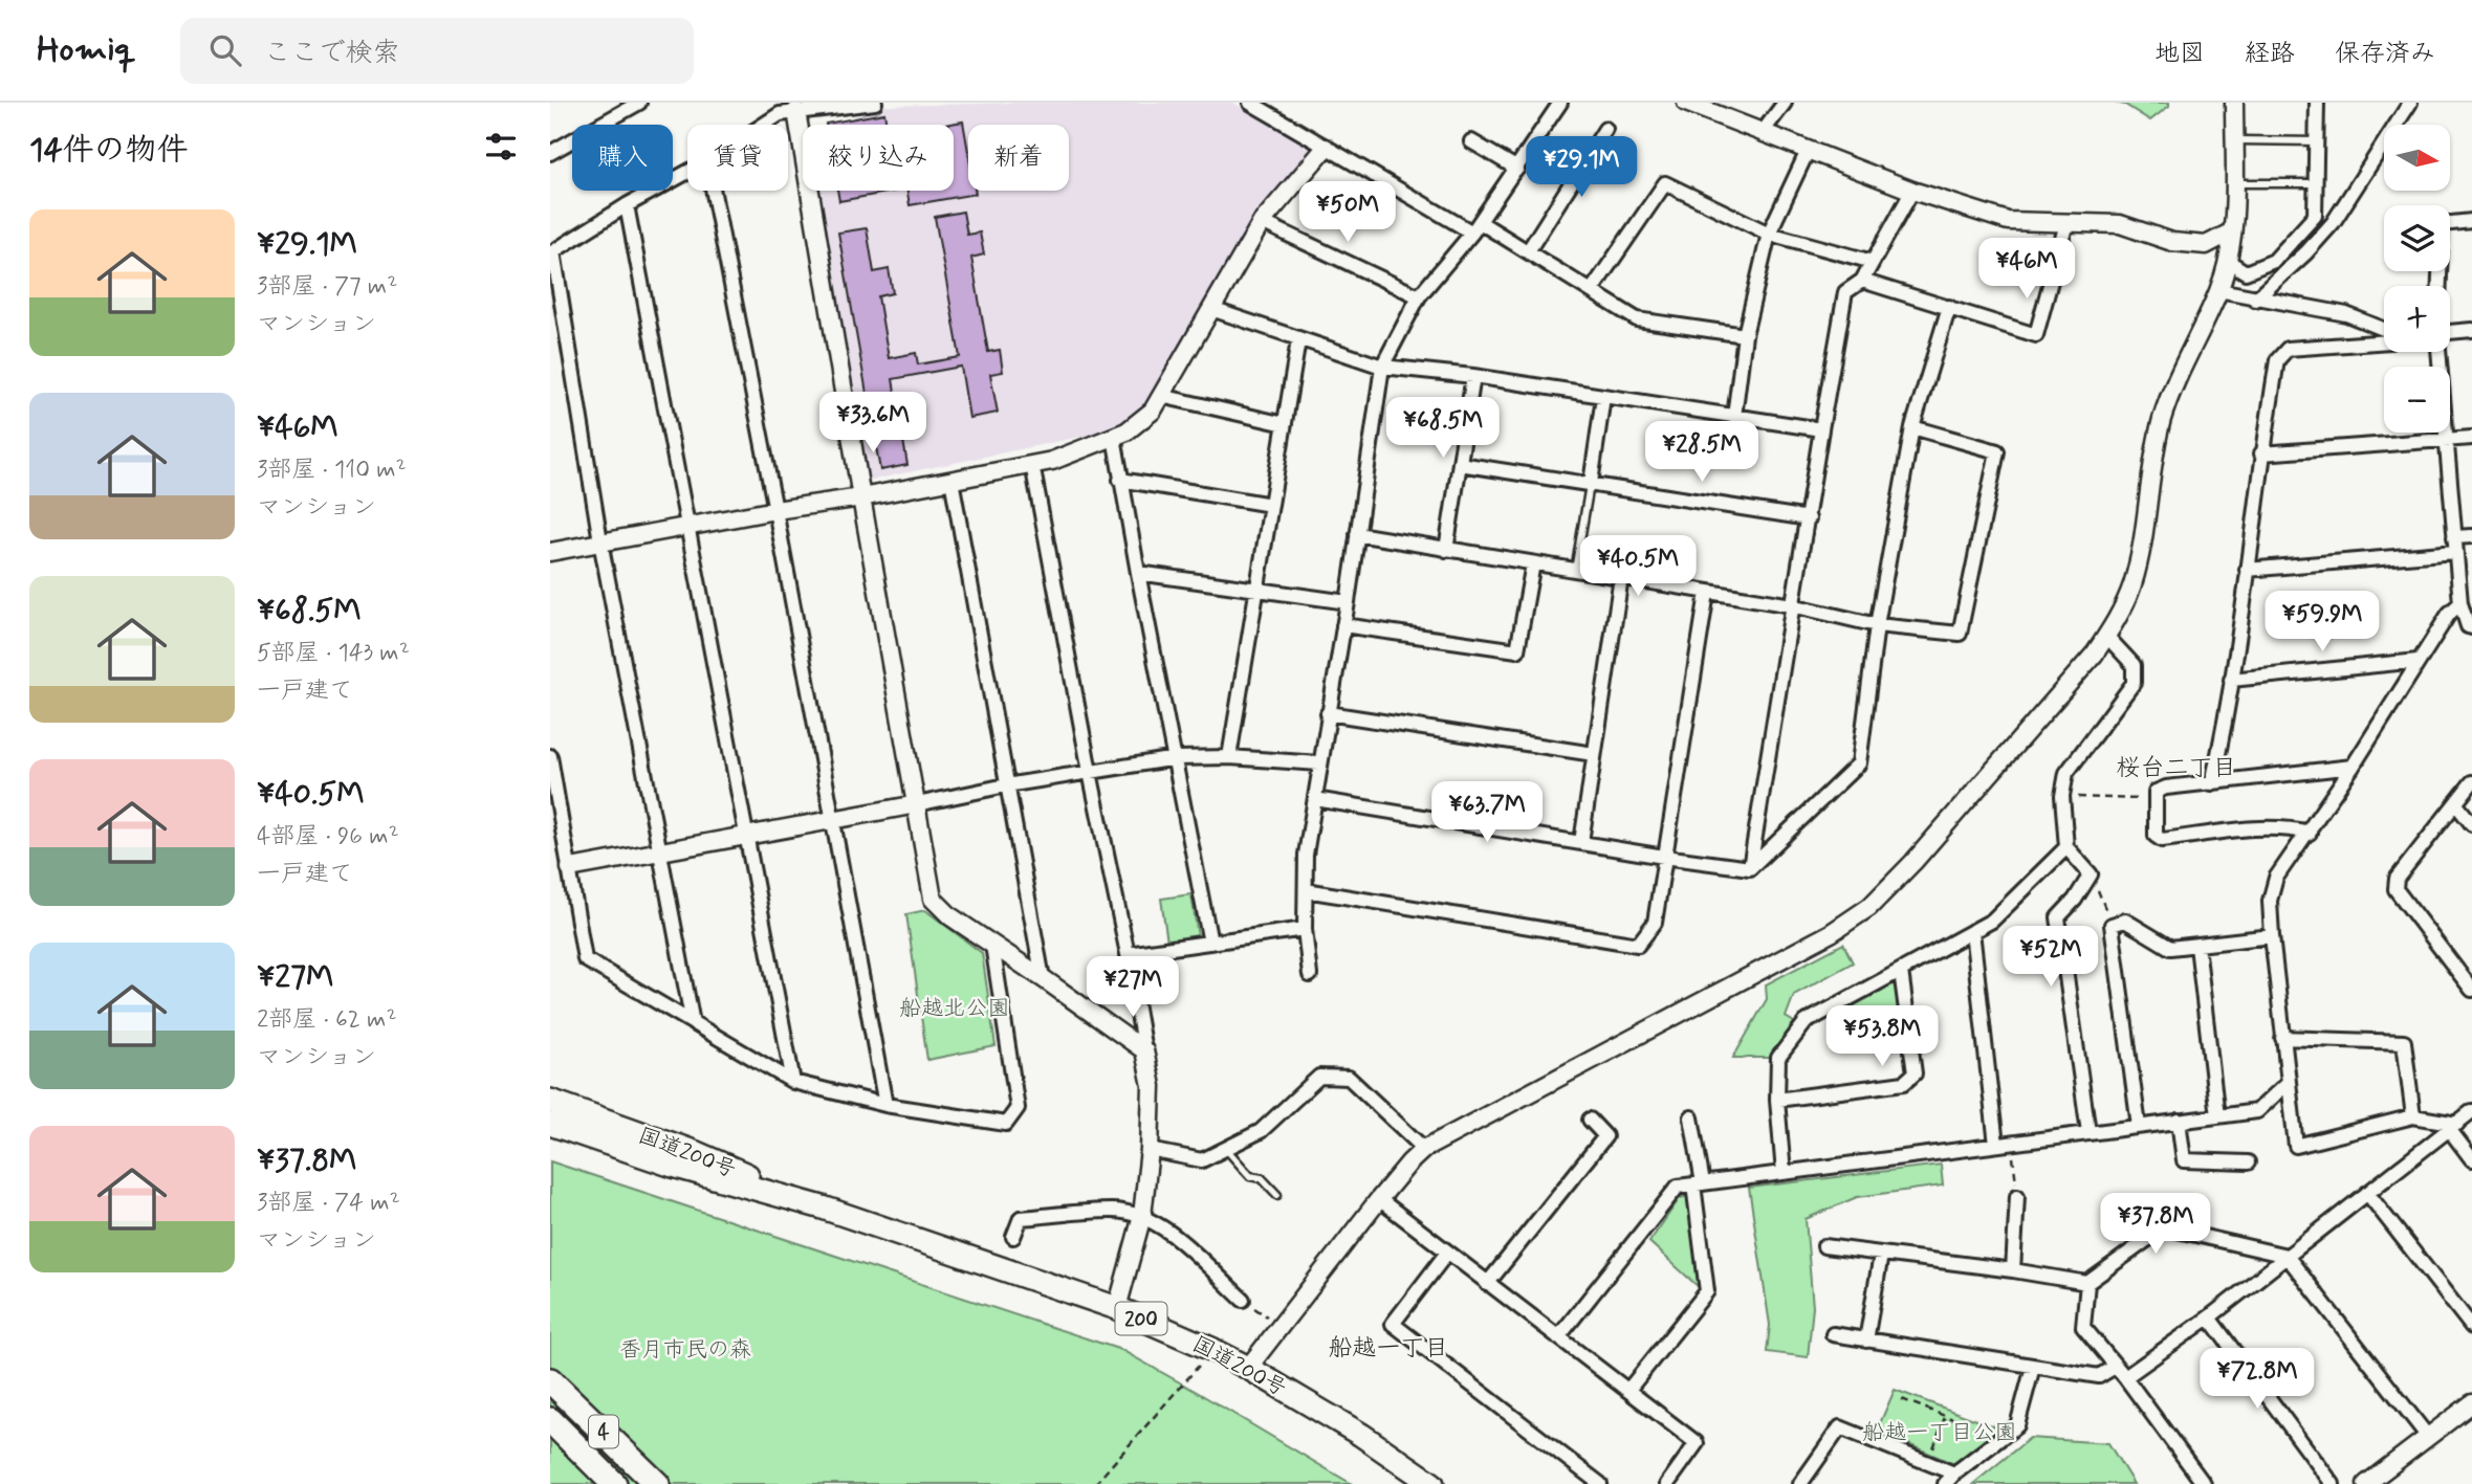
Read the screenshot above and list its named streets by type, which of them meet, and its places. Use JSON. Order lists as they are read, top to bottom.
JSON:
{
  "streets": {
    "highway": ["国道200号", "200", "4"]
  },
  "districts": ["桜台二丁目", "船越一丁目"],
  "parks": ["船越北公園", "香月市民の森", "船越一丁目公園"],
  "north": "right",
  "page": {
    "header": "Homiq",
    "search": "ここで検索",
    "nav": ["地図", "経路", "保存済み"],
    "heading": "14件の物件",
    "map_buttons": ["+", "−"],
    "chip": [
      "購入",
      "賃貸",
      "絞り込み",
      "新着"
    ],
    "price": [
      "¥29.1M",
      "¥50M",
      "¥46M",
      "¥33.6M",
      "¥68.5M",
      "¥28.5M",
      "¥40.5M",
      "¥59.9M",
      "¥63.7M",
      "¥52M",
      "¥27M",
      "¥53.8M",
      "¥37.8M",
      "¥72.8M"
    ],
    "list": [
      {
        "name": "¥29.1M",
        "note": "3部屋 · 77 m² · マンション"
      },
      {
        "name": "¥46M",
        "note": "3部屋 · 110 m² · マンション"
      },
      {
        "name": "¥68.5M",
        "note": "5部屋 · 143 m² · 一戸建て"
      },
      {
        "name": "¥40.5M",
        "note": "4部屋 · 96 m² · 一戸建て"
      },
      {
        "name": "¥27M",
        "note": "2部屋 · 62 m² · マンション"
      },
      {
        "name": "¥37.8M",
        "note": "3部屋 · 74 m² · マンション"
      }
    ]
  }
}
